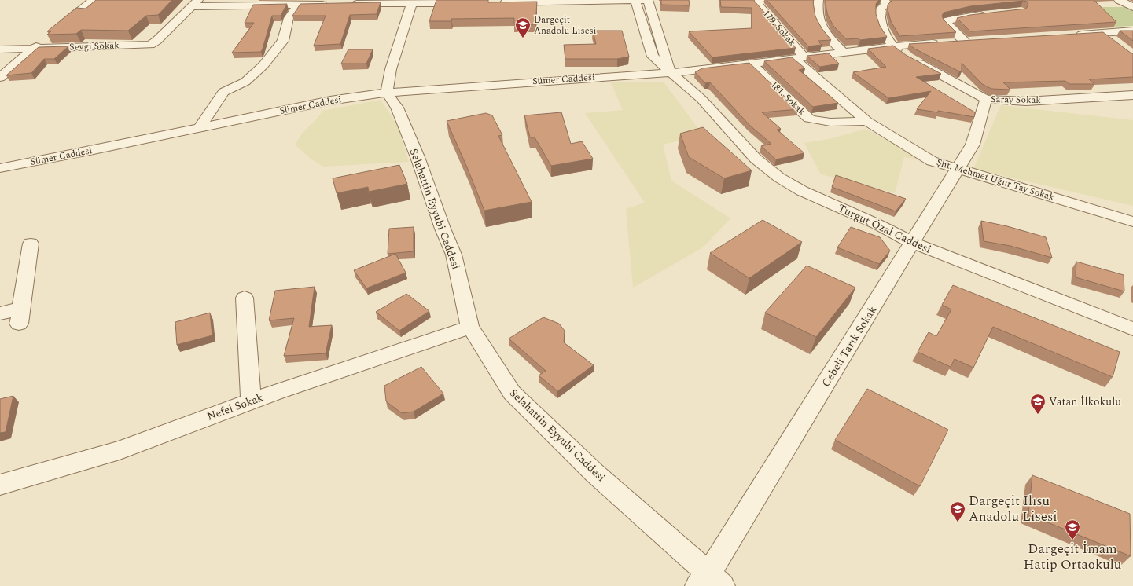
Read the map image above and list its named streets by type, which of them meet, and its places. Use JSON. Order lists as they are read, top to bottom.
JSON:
{
  "streets": {
    "street": [
      "179. Sokak",
      "Sevgi Sokak",
      "Sümer Caddesi",
      "181. Sokak",
      "Saray Sokak",
      "Şht. Mehmet Uğur Tay Sokak",
      "Selahattin Eyyubi Caddesi",
      "Turgut Özal Caddesi",
      "Cebeli Tarık Sokak",
      "Nefel Sokak"
    ]
  },
  "crossings": [
    ["179. Sokak", "Sümer Caddesi"],
    ["179. Sokak", "Şht. Mehmet Uğur Tay Sokak"],
    ["Sümer Caddesi", "181. Sokak"],
    ["Sümer Caddesi", "Saray Sokak"],
    ["Sümer Caddesi", "Şht. Mehmet Uğur Tay Sokak"],
    ["Sümer Caddesi", "Selahattin Eyyubi Caddesi"],
    ["Sümer Caddesi", "Turgut Özal Caddesi"],
    ["181. Sokak", "Şht. Mehmet Uğur Tay Sokak"],
    ["Saray Sokak", "Cebeli Tarık Sokak"],
    ["Şht. Mehmet Uğur Tay Sokak", "Cebeli Tarık Sokak"],
    ["Selahattin Eyyubi Caddesi", "Cebeli Tarık Sokak"],
    ["Selahattin Eyyubi Caddesi", "Nefel Sokak"],
    ["Turgut Özal Caddesi", "Cebeli Tarık Sokak"]
  ],
  "places": {
    "school or university": [
      "Dargeçit Anadolu Lisesi",
      "Vatan İlkokulu",
      "Dargeçit Ilısu Anadolu Lisesi",
      "Dargeçit İmam Hatip Ortaokulu"
    ]
  }
}
